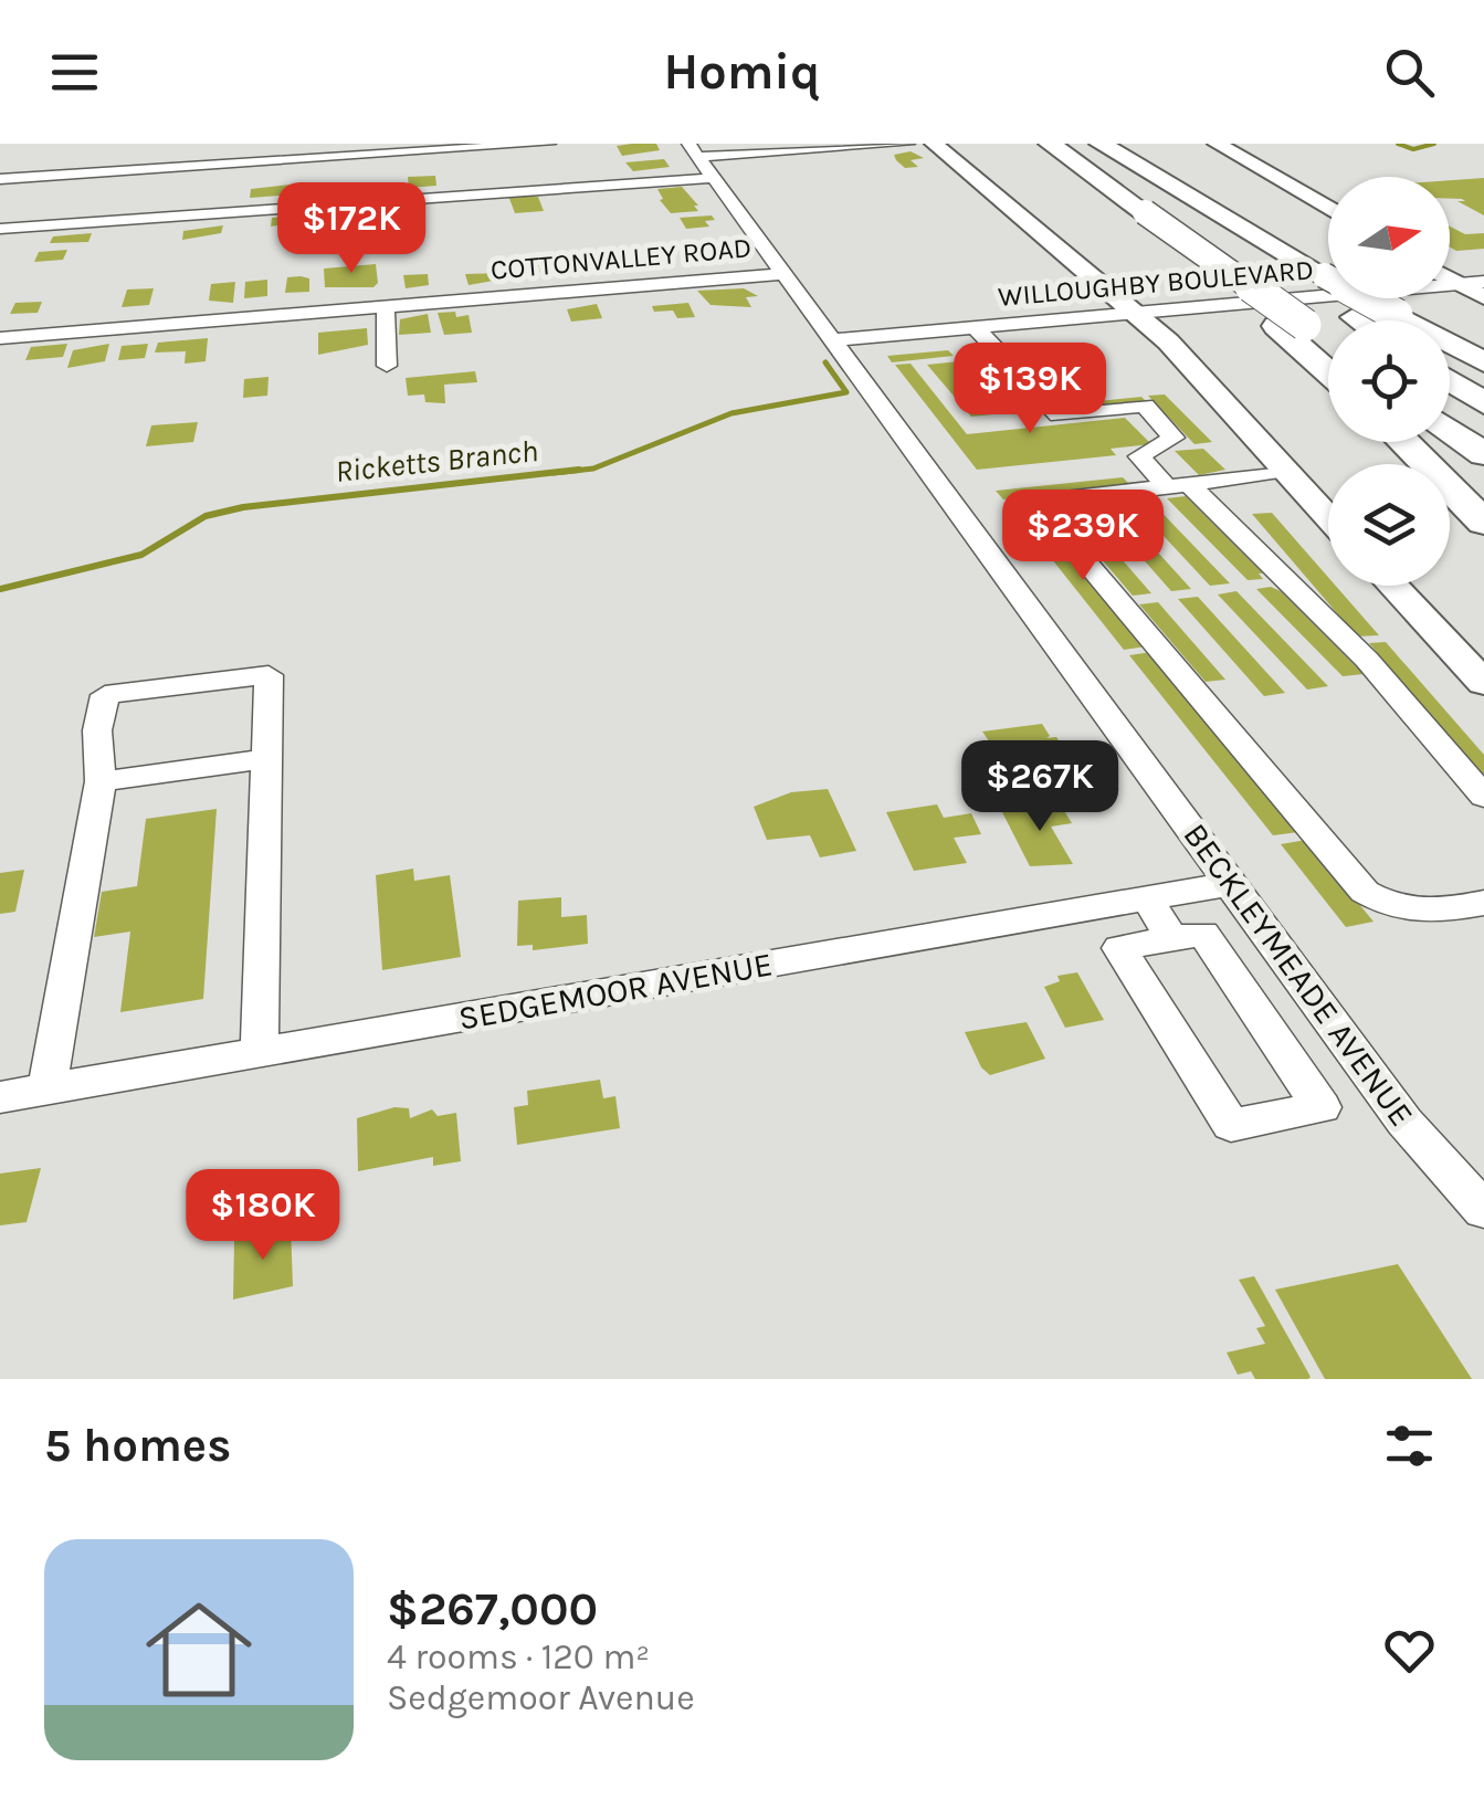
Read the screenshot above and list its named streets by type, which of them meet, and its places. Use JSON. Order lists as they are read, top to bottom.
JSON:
{
  "streets": {
    "street": [
      "COTTONVALLEY ROAD",
      "WILLOUGHBY BOULEVARD",
      "BECKLEYMEADE AVENUE",
      "SEDGEMOOR AVENUE"
    ]
  },
  "crossings": [
    ["COTTONVALLEY ROAD", "BECKLEYMEADE AVENUE"],
    ["WILLOUGHBY BOULEVARD", "BECKLEYMEADE AVENUE"],
    ["BECKLEYMEADE AVENUE", "SEDGEMOOR AVENUE"]
  ],
  "water": ["Ricketts Branch"],
  "north": "right",
  "page": {
    "header": "Homiq",
    "price": [
      "$172K",
      "$139K",
      "$239K",
      "$267K",
      "$180K"
    ],
    "heading": "5 homes",
    "list": [
      {
        "name": "$267,000",
        "note": "4 rooms · 120 m² · Sedgemoor Avenue"
      }
    ]
  }
}
